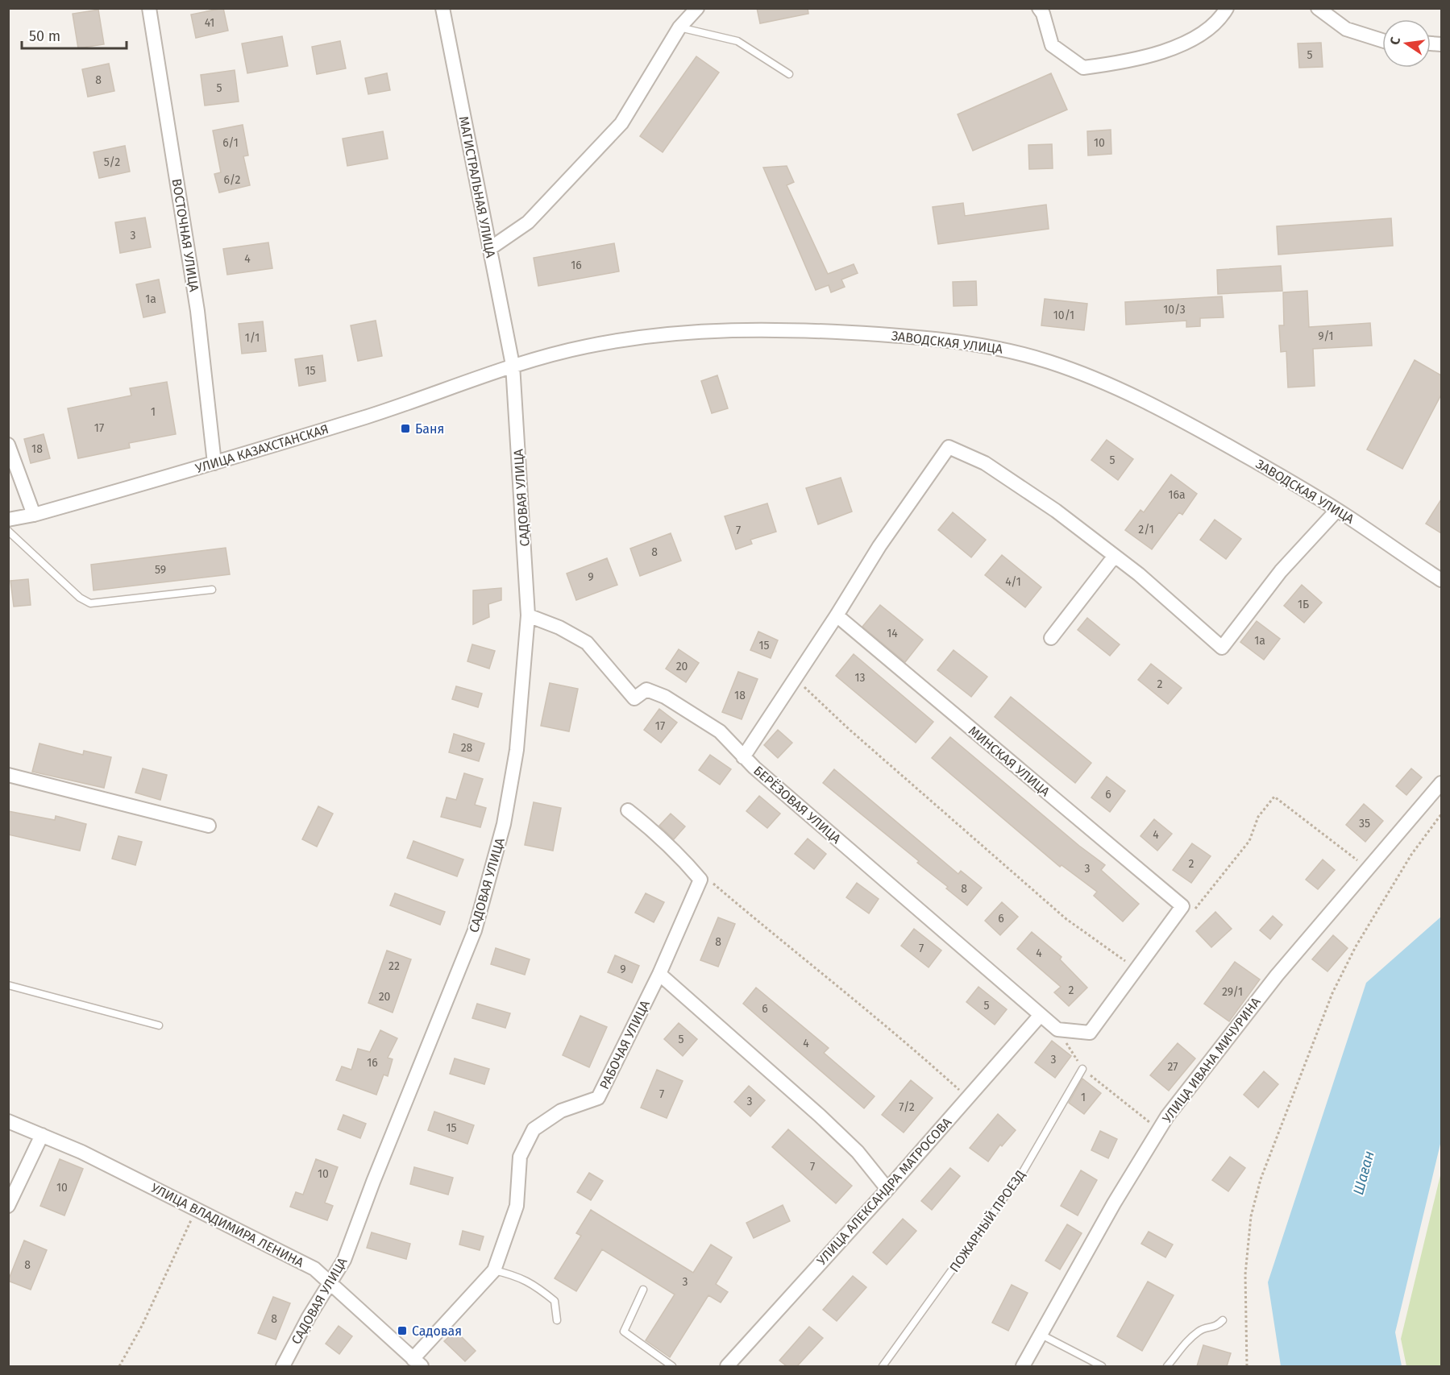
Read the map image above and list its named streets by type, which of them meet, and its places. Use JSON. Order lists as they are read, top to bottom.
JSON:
{
  "streets": {
    "street": [
      "МАГИСТРАЛЬНАЯ УЛИЦА",
      "ВОСТОЧНАЯ УЛИЦА",
      "ЗАВОДСКАЯ УЛИЦА",
      "УЛИЦА КАЗАХСТАНСКАЯ",
      "САДОВАЯ УЛИЦА",
      "МИНСКАЯ УЛИЦА",
      "БЕРЁЗОВАЯ УЛИЦА",
      "РАБОЧАЯ УЛИЦА",
      "УЛИЦА ИВАНА МИЧУРИНА",
      "УЛИЦА АЛЕКСАНДРА МАТРОСОВА",
      "УЛИЦА ВЛАДИМИРА ЛЕНИНА"
    ],
    "lane": ["ПОЖАРНЫЙ ПРОЕЗД"]
  },
  "crossings": [
    ["МАГИСТРАЛЬНАЯ УЛИЦА", "ЗАВОДСКАЯ УЛИЦА"],
    ["МАГИСТРАЛЬНАЯ УЛИЦА", "УЛИЦА КАЗАХСТАНСКАЯ"],
    ["МАГИСТРАЛЬНАЯ УЛИЦА", "САДОВАЯ УЛИЦА"],
    ["ВОСТОЧНАЯ УЛИЦА", "УЛИЦА КАЗАХСТАНСКАЯ"],
    ["ЗАВОДСКАЯ УЛИЦА", "УЛИЦА КАЗАХСТАНСКАЯ"],
    ["ЗАВОДСКАЯ УЛИЦА", "САДОВАЯ УЛИЦА"],
    ["УЛИЦА КАЗАХСТАНСКАЯ", "САДОВАЯ УЛИЦА"],
    ["САДОВАЯ УЛИЦА", "БЕРЁЗОВАЯ УЛИЦА"],
    ["САДОВАЯ УЛИЦА", "УЛИЦА ВЛАДИМИРА ЛЕНИНА"],
    ["БЕРЁЗОВАЯ УЛИЦА", "УЛИЦА АЛЕКСАНДРА МАТРОСОВА"],
    ["РАБОЧАЯ УЛИЦА", "УЛИЦА ВЛАДИМИРА ЛЕНИНА"]
  ],
  "water": ["Шаған"],
  "places": {
    "transit": ["Баня", "Садовая"]
  },
  "house_numbers": [
    "41",
    "5",
    "8",
    "5",
    "6/1",
    "10",
    "5/2",
    "6/2",
    "3",
    "4",
    "16",
    "1а",
    "10/3",
    "10/1",
    "9/1",
    "1/1",
    "15",
    "1",
    "17",
    "18",
    "5",
    "16а",
    "2/1",
    "7",
    "8",
    "59",
    "9",
    "4/1",
    "1Б",
    "14",
    "1а",
    "15",
    "20",
    "13",
    "2",
    "18",
    "17",
    "28",
    "6",
    "35",
    "4",
    "2",
    "3",
    "8",
    "6",
    "8",
    "7",
    "4",
    "22",
    "9",
    "2",
    "29/1",
    "20",
    "5",
    "6",
    "5",
    "4",
    "3",
    "16",
    "27",
    "7",
    "1",
    "3",
    "7/2",
    "15",
    "7",
    "10",
    "10",
    "8",
    "3",
    "8"
  ],
  "scale_bar": "50 m",
  "north": "left"
}
